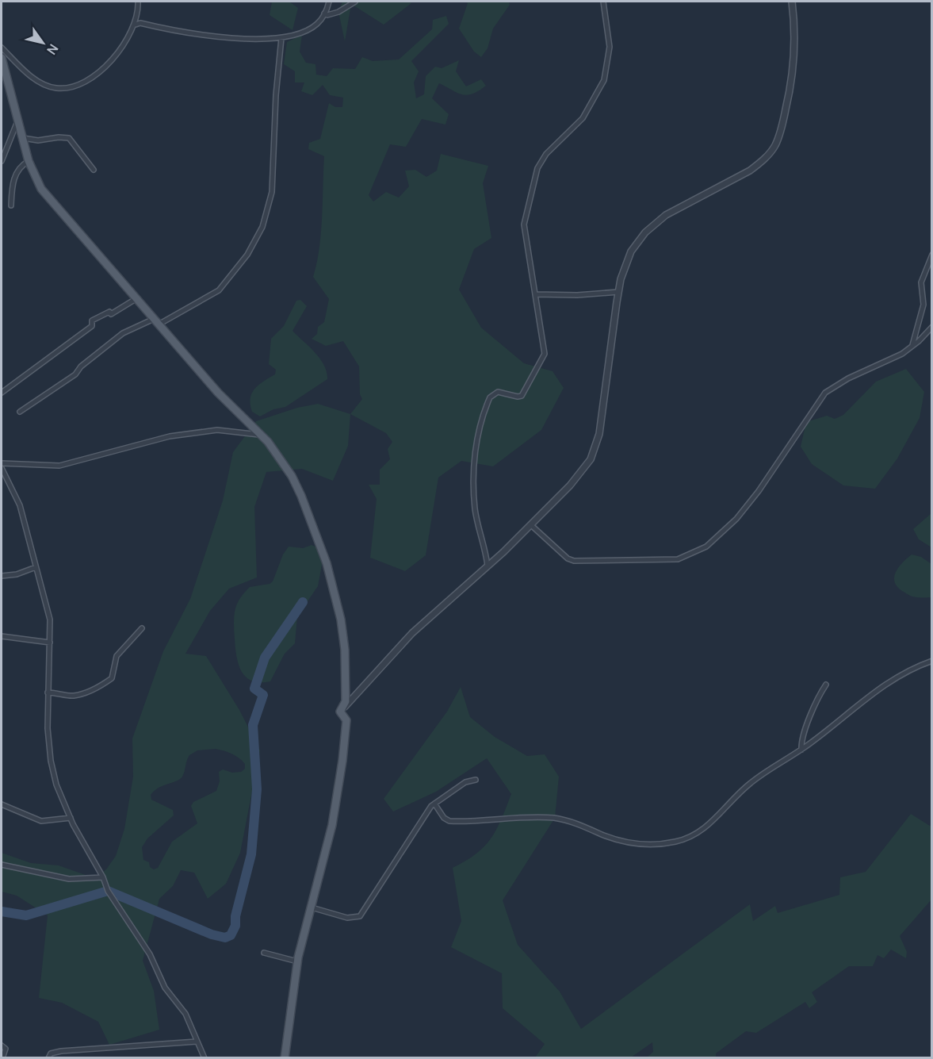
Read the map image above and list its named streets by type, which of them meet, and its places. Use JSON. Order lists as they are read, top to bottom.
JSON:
{
  "north": "bottom right"
}
